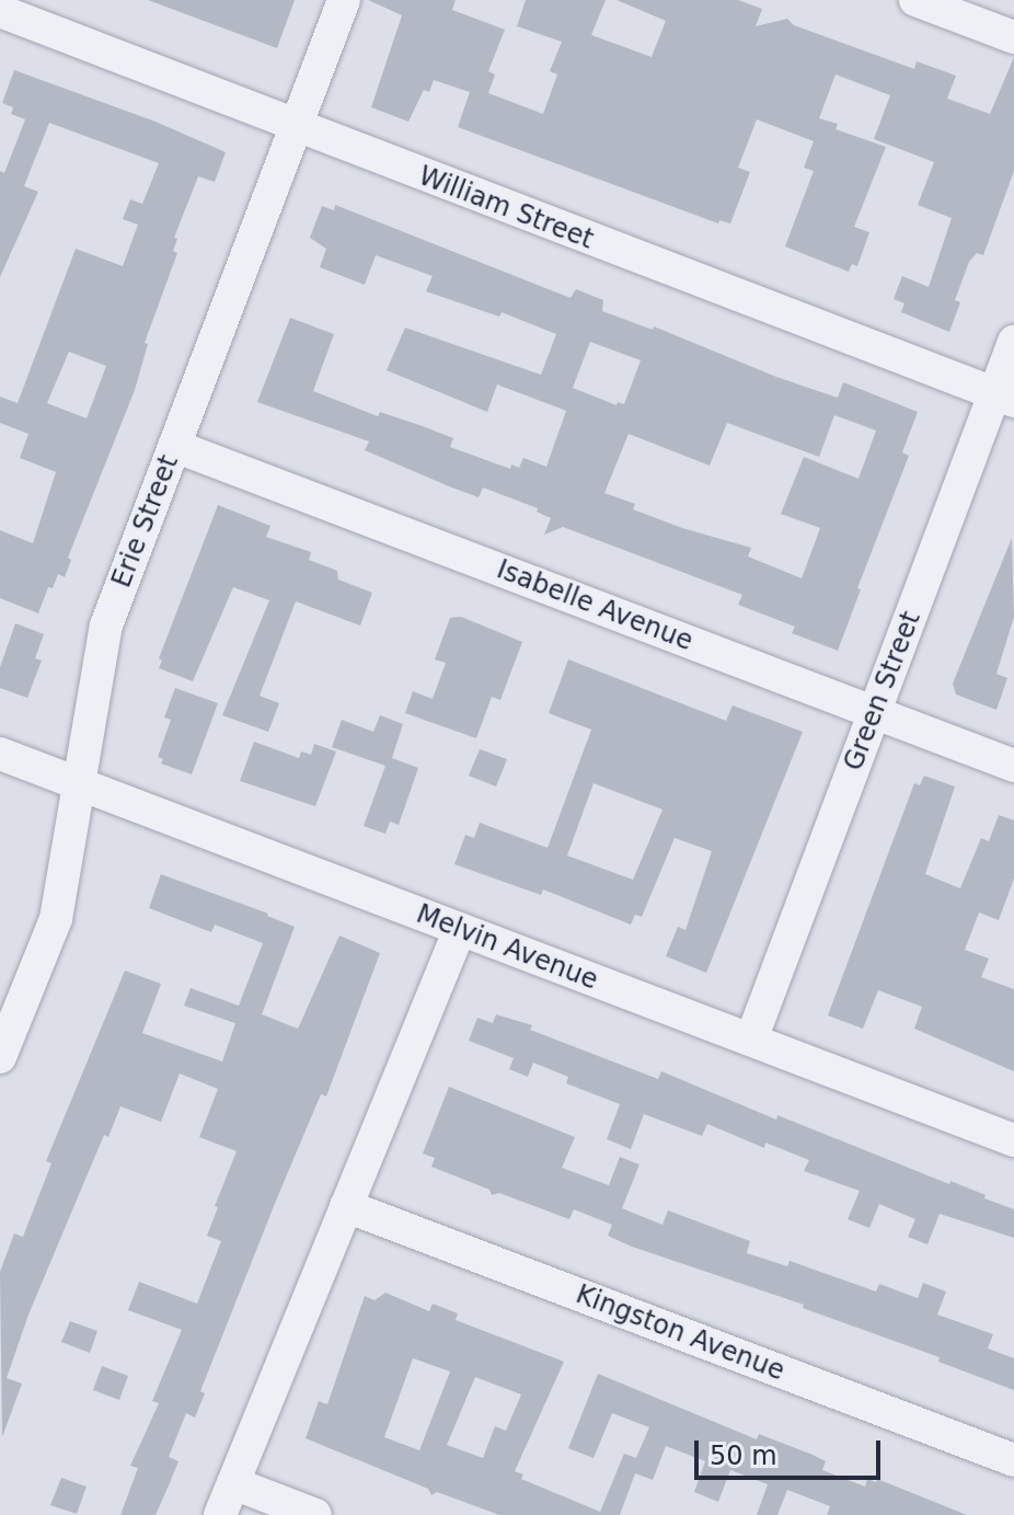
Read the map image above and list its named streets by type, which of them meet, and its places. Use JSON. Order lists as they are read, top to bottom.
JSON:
{
  "streets": {
    "street": [
      "William Street",
      "Erie Street",
      "Isabelle Avenue",
      "Green Street",
      "Melvin Avenue",
      "Kingston Avenue"
    ]
  },
  "crossings": [
    ["William Street", "Erie Street"],
    ["William Street", "Green Street"],
    ["Erie Street", "Isabelle Avenue"],
    ["Erie Street", "Melvin Avenue"],
    ["Isabelle Avenue", "Green Street"],
    ["Green Street", "Melvin Avenue"]
  ],
  "scale_bar": "50 m"
}
